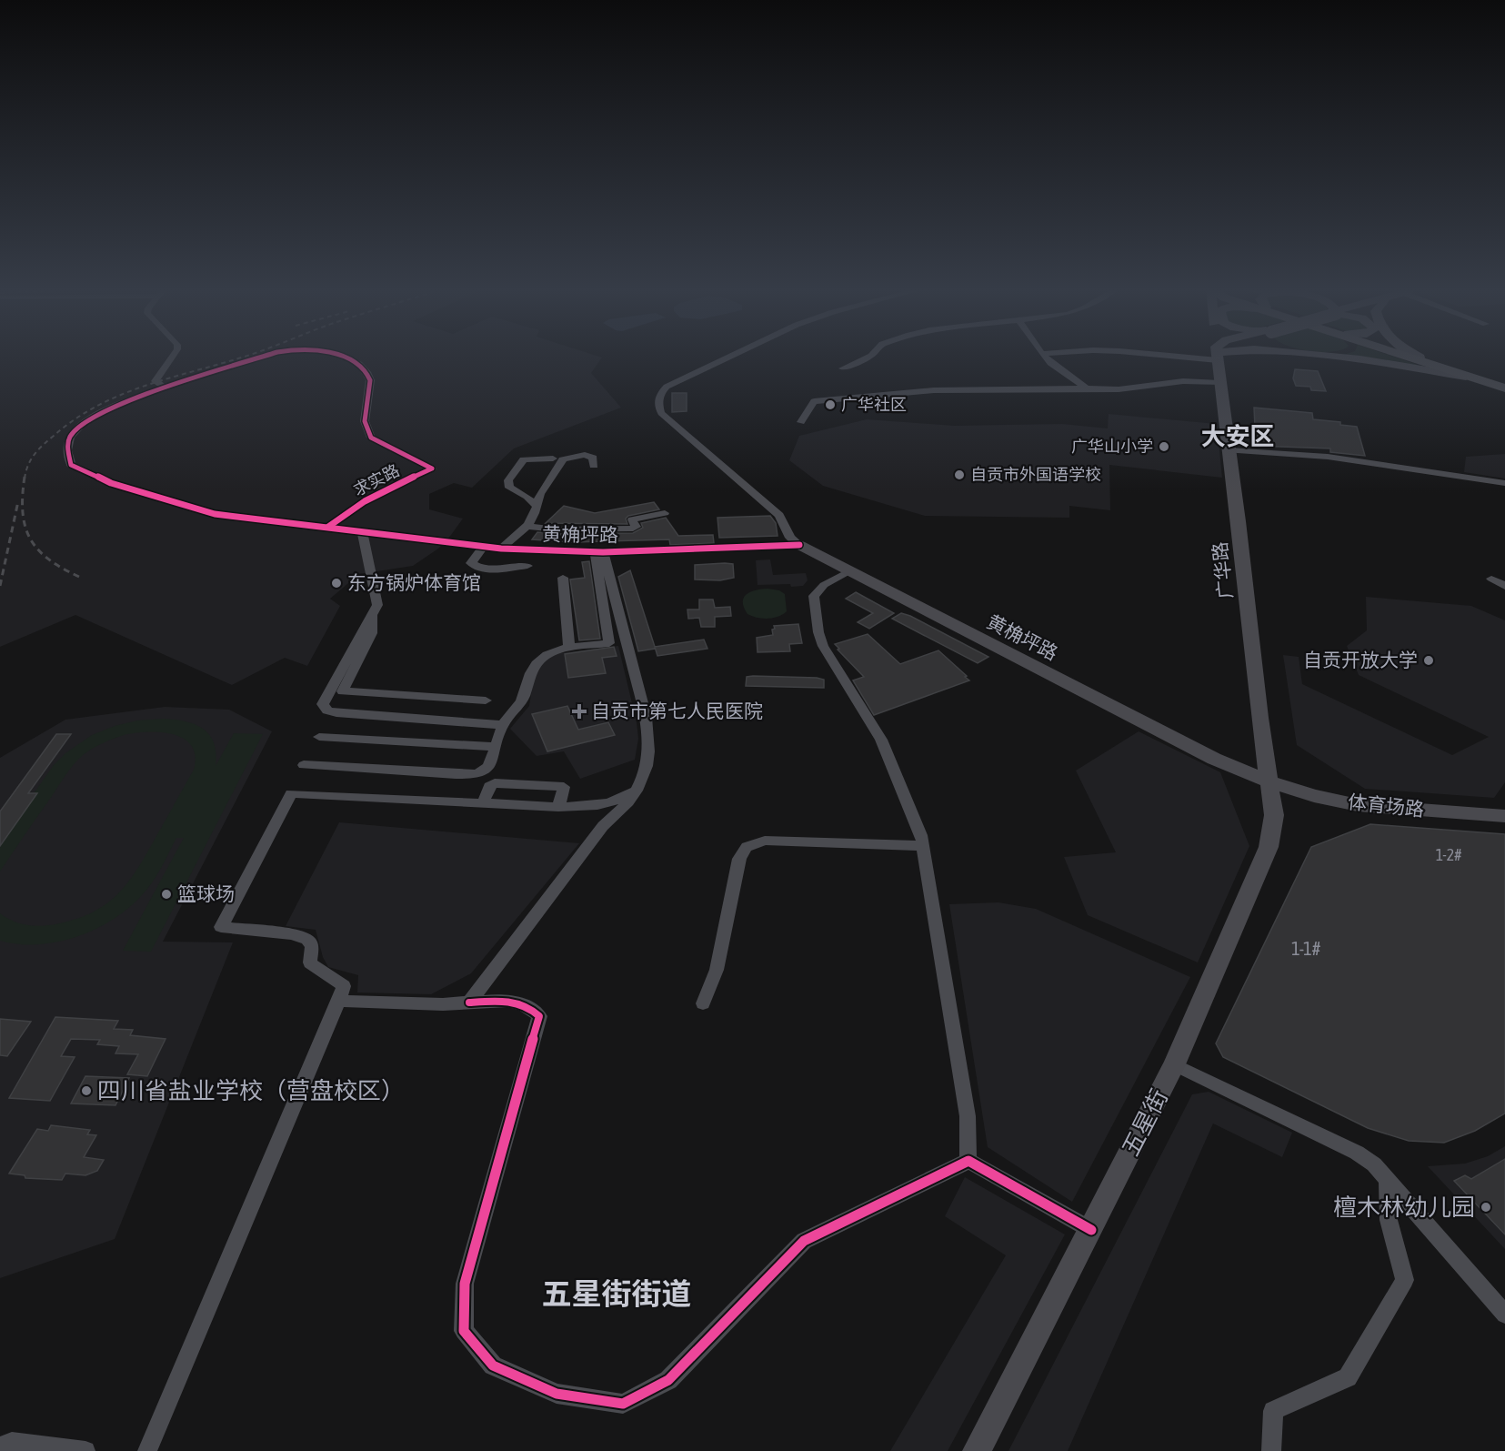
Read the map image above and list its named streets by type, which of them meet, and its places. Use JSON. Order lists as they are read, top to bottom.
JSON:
{
  "streets": {
    "main road": [
      "黄桷坪路",
      "广华路",
      "体育场路",
      "五星街"
    ],
    "street": ["求实路"]
  },
  "crossings": [
    ["求实路", "黄桷坪路"],
    ["黄桷坪路", "广华路"],
    ["黄桷坪路", "体育场路"],
    ["黄桷坪路", "五星街"],
    ["广华路", "体育场路"],
    ["广华路", "五星街"],
    ["体育场路", "五星街"]
  ],
  "districts": ["大安区", "五星街街道"],
  "places": {
    "other": [
      "广华社区",
      "广华山小学",
      "自贡市外国语学校",
      "东方锅炉体育馆",
      "自贡开放大学",
      "篮球场",
      "四川省盐业学校（营盘校区）",
      "檀木林幼儿园"
    ],
    "health": ["自贡市第七人民医院"]
  },
  "house_numbers": ["1-2#", "1-1#"]
}
